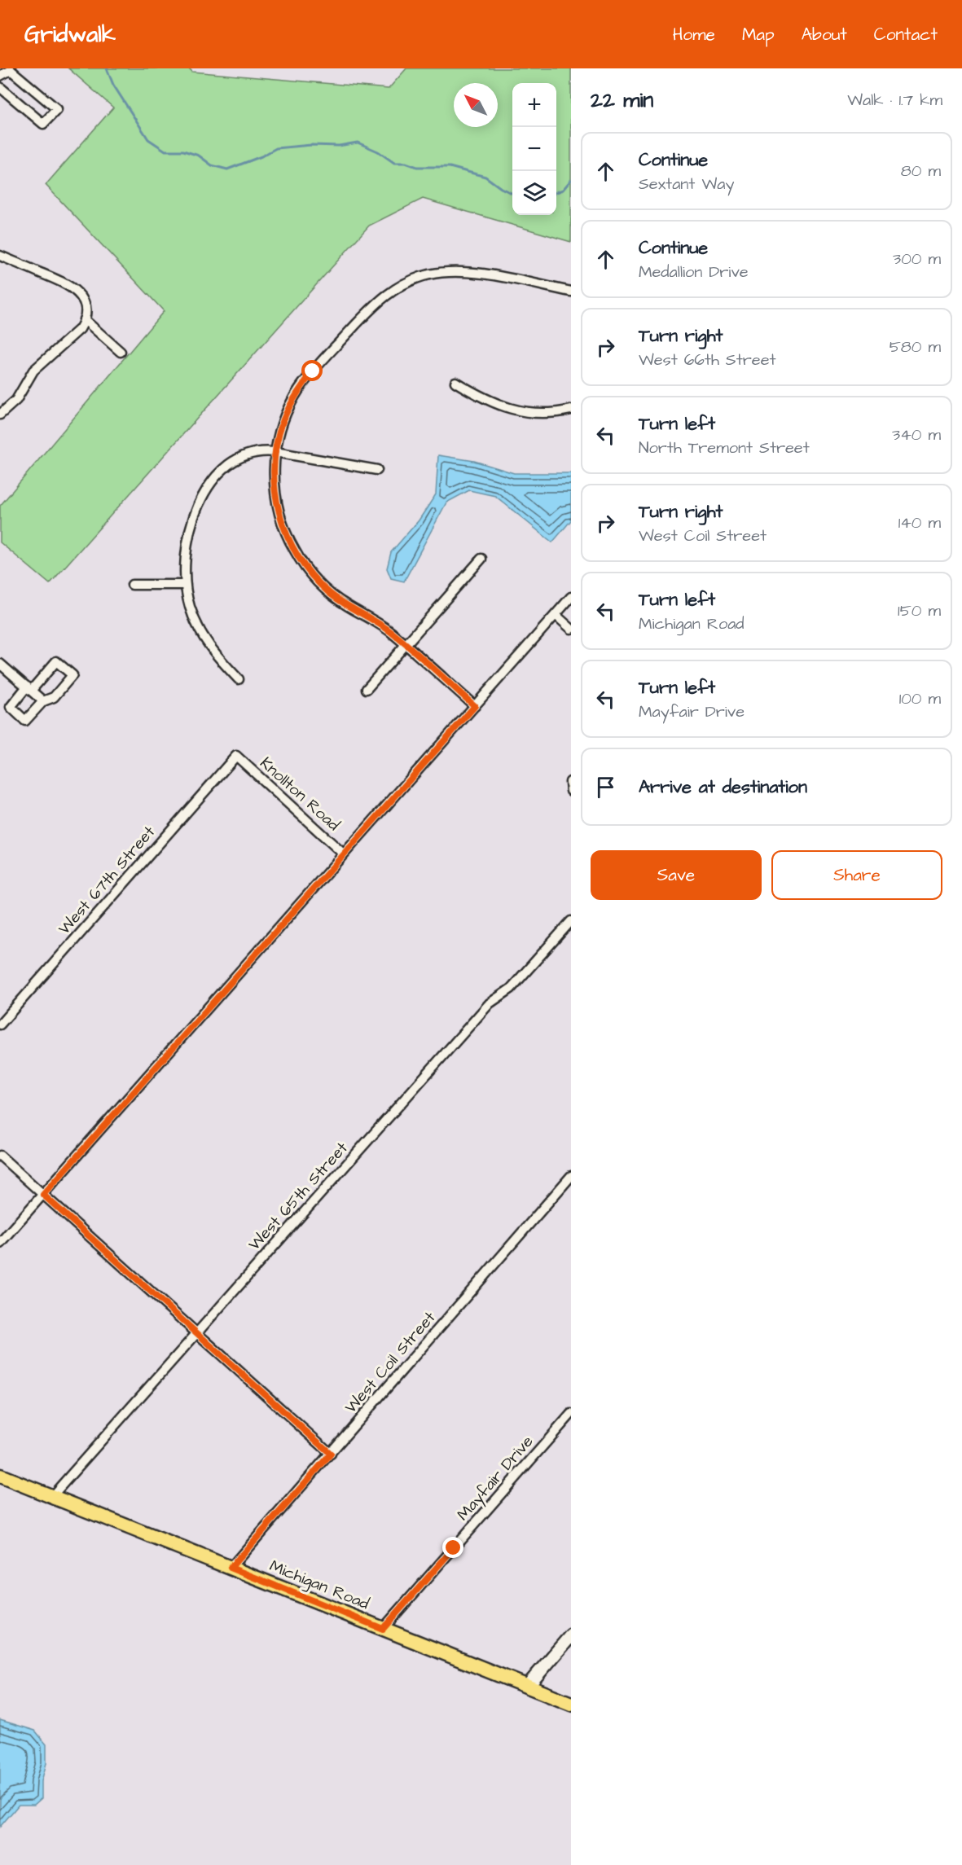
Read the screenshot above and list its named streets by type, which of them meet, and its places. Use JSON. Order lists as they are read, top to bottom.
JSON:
{
  "streets": {
    "main road": ["Michigan Road"],
    "street": [
      "Knollton Road",
      "West 67th Street",
      "West 65th Street",
      "West Coil Street",
      "Mayfair Drive"
    ]
  },
  "crossings": [
    ["Knollton Road", "West 67th Street"],
    ["West 65th Street", "Michigan Road"],
    ["West Coil Street", "Michigan Road"],
    ["Mayfair Drive", "Michigan Road"]
  ],
  "north": "top left",
  "page": {
    "header": "Gridwalk",
    "nav": [
      "Home",
      "Map",
      "About",
      "Contact"
    ],
    "heading": ["22 min", "Walk · 1.7 km"],
    "map_buttons": ["+", "−"],
    "list": [
      ["Continue", "Sextant Way", "80 m"],
      ["Continue", "Medallion Drive", "300 m"],
      ["Turn right", "West 66th Street", "580 m"],
      ["Turn left", "North Tremont Street", "340 m"],
      ["Turn right", "West Coil Street", "140 m"],
      ["Turn left", "Michigan Road", "150 m"],
      ["Turn left", "Mayfair Drive", "100 m"],
      "Arrive at destination"
    ],
    "buttons": ["Save", "Share"]
  }
}
